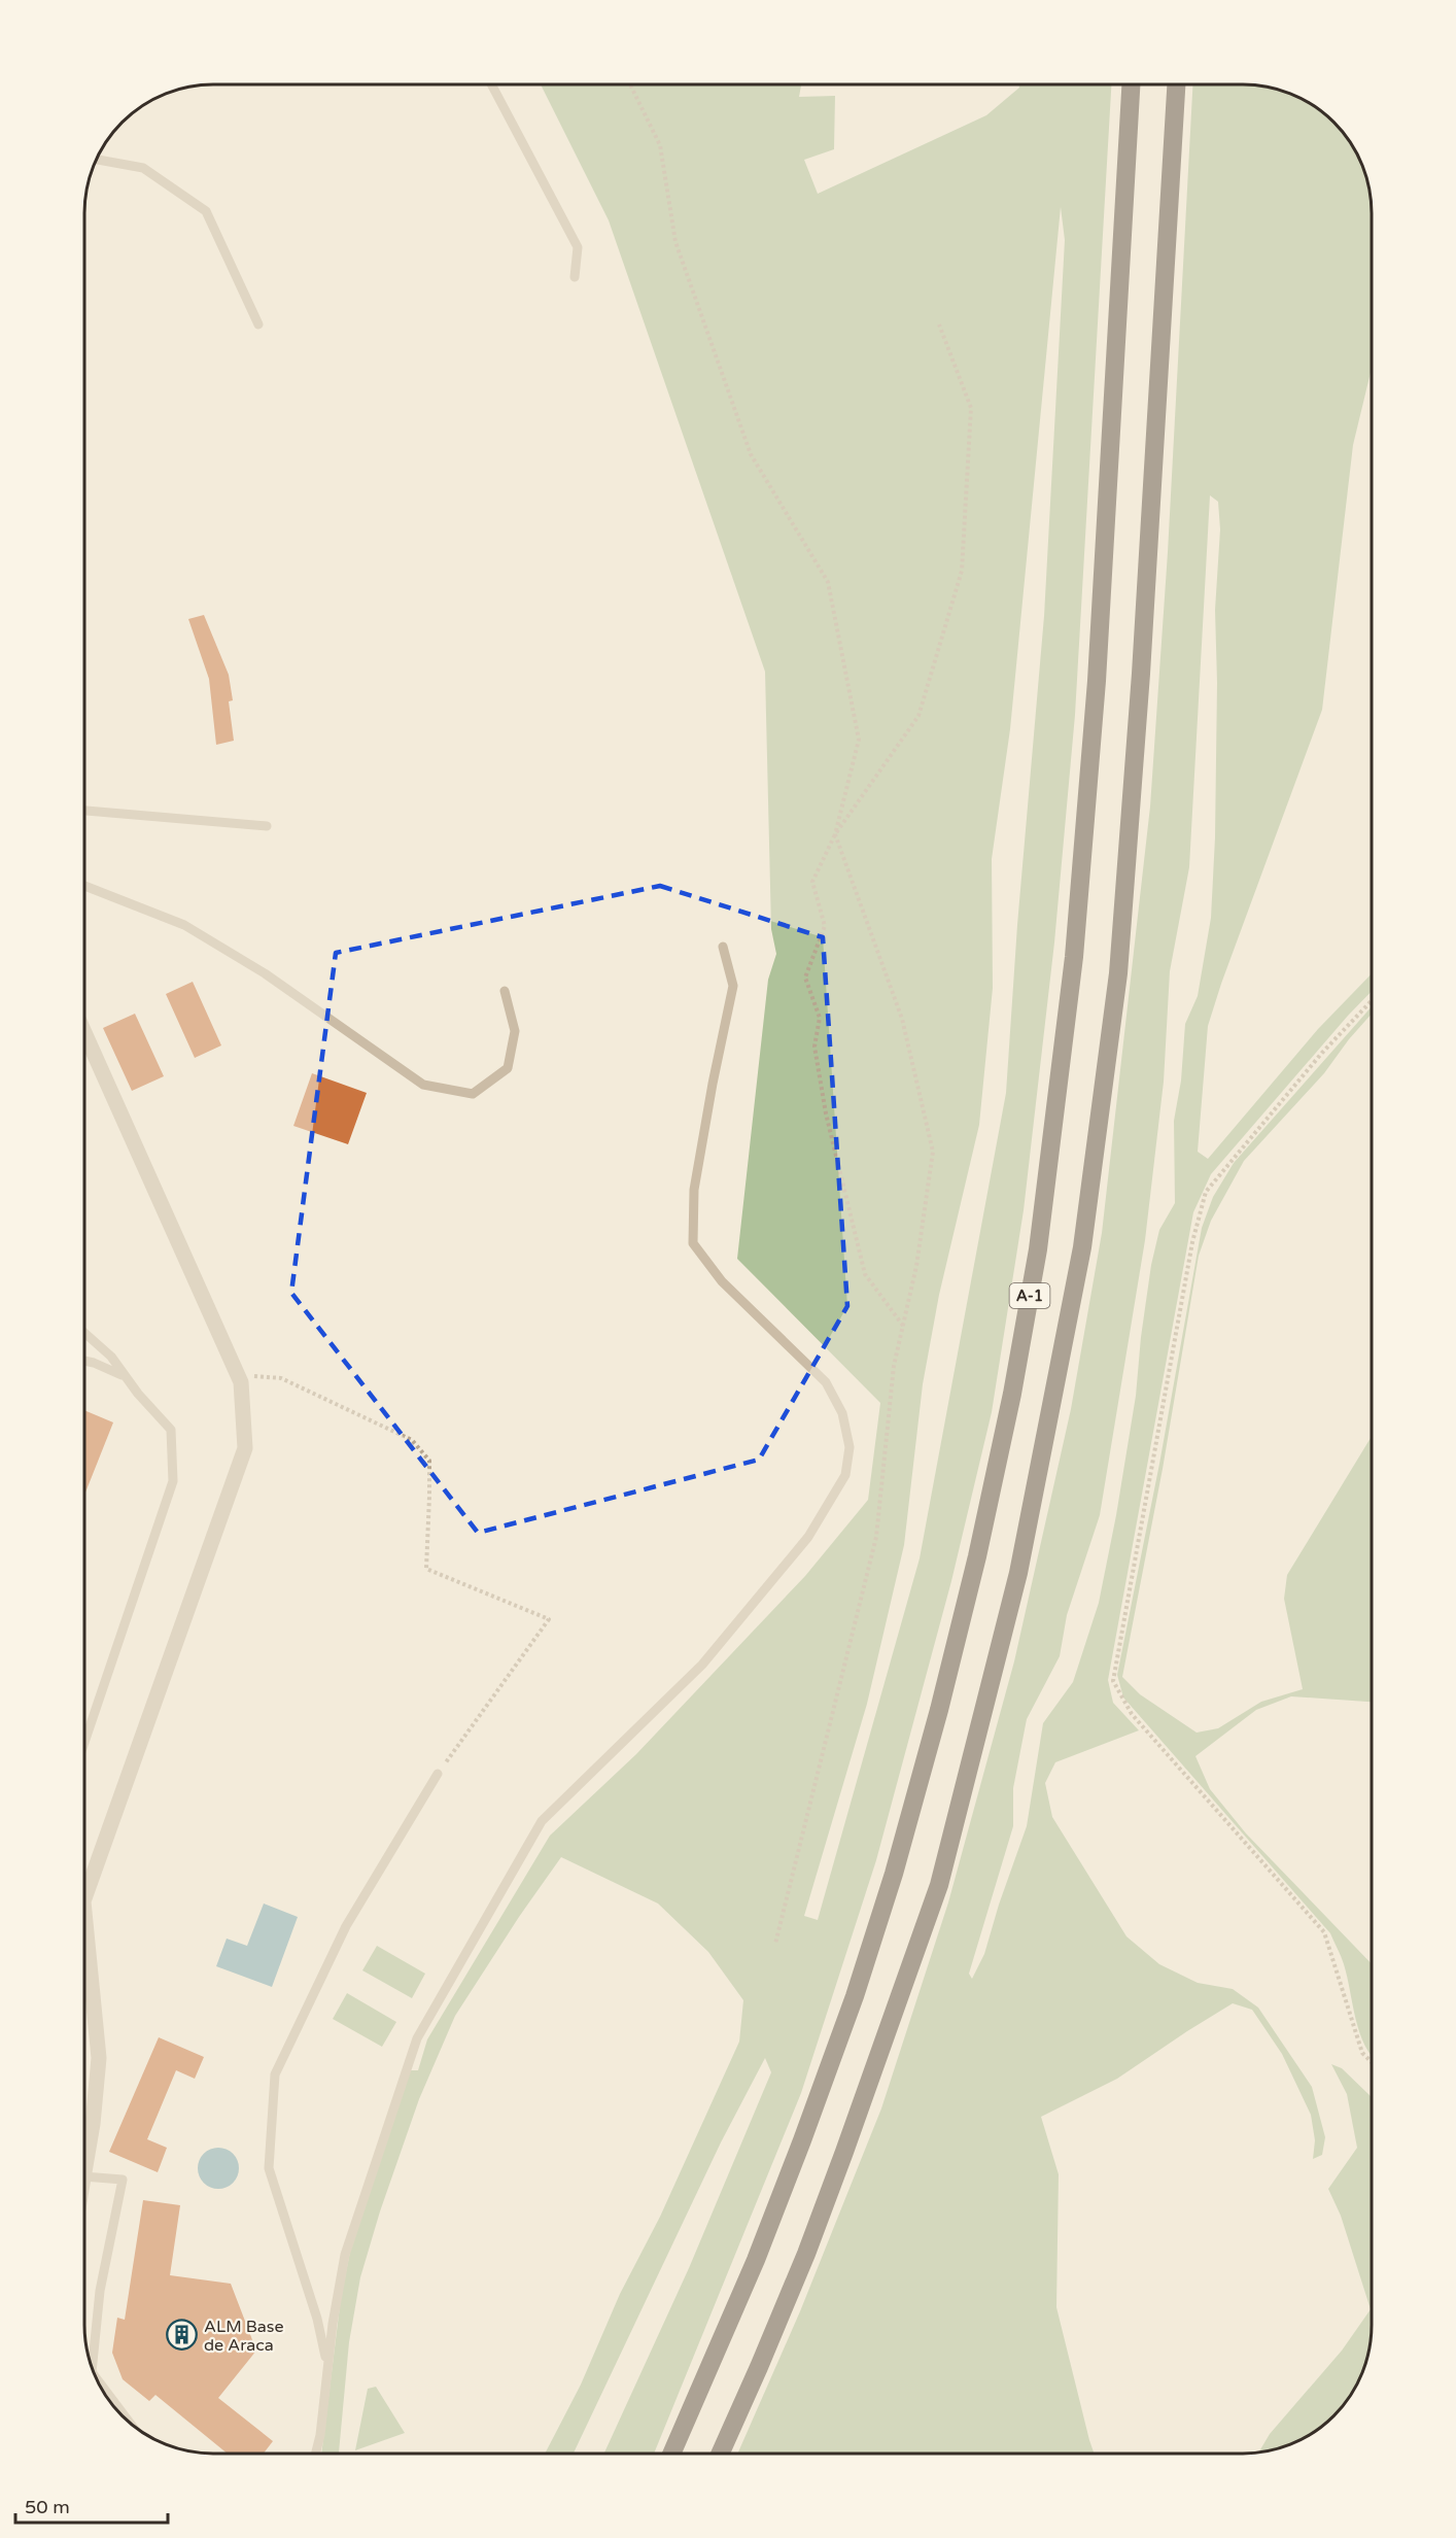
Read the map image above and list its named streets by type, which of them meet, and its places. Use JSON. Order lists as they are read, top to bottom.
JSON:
{
  "streets": {
    "highway": ["A-1"]
  },
  "places": {
    "building": ["ALM Base de Araca"]
  },
  "scale_bar": "50 m"
}
